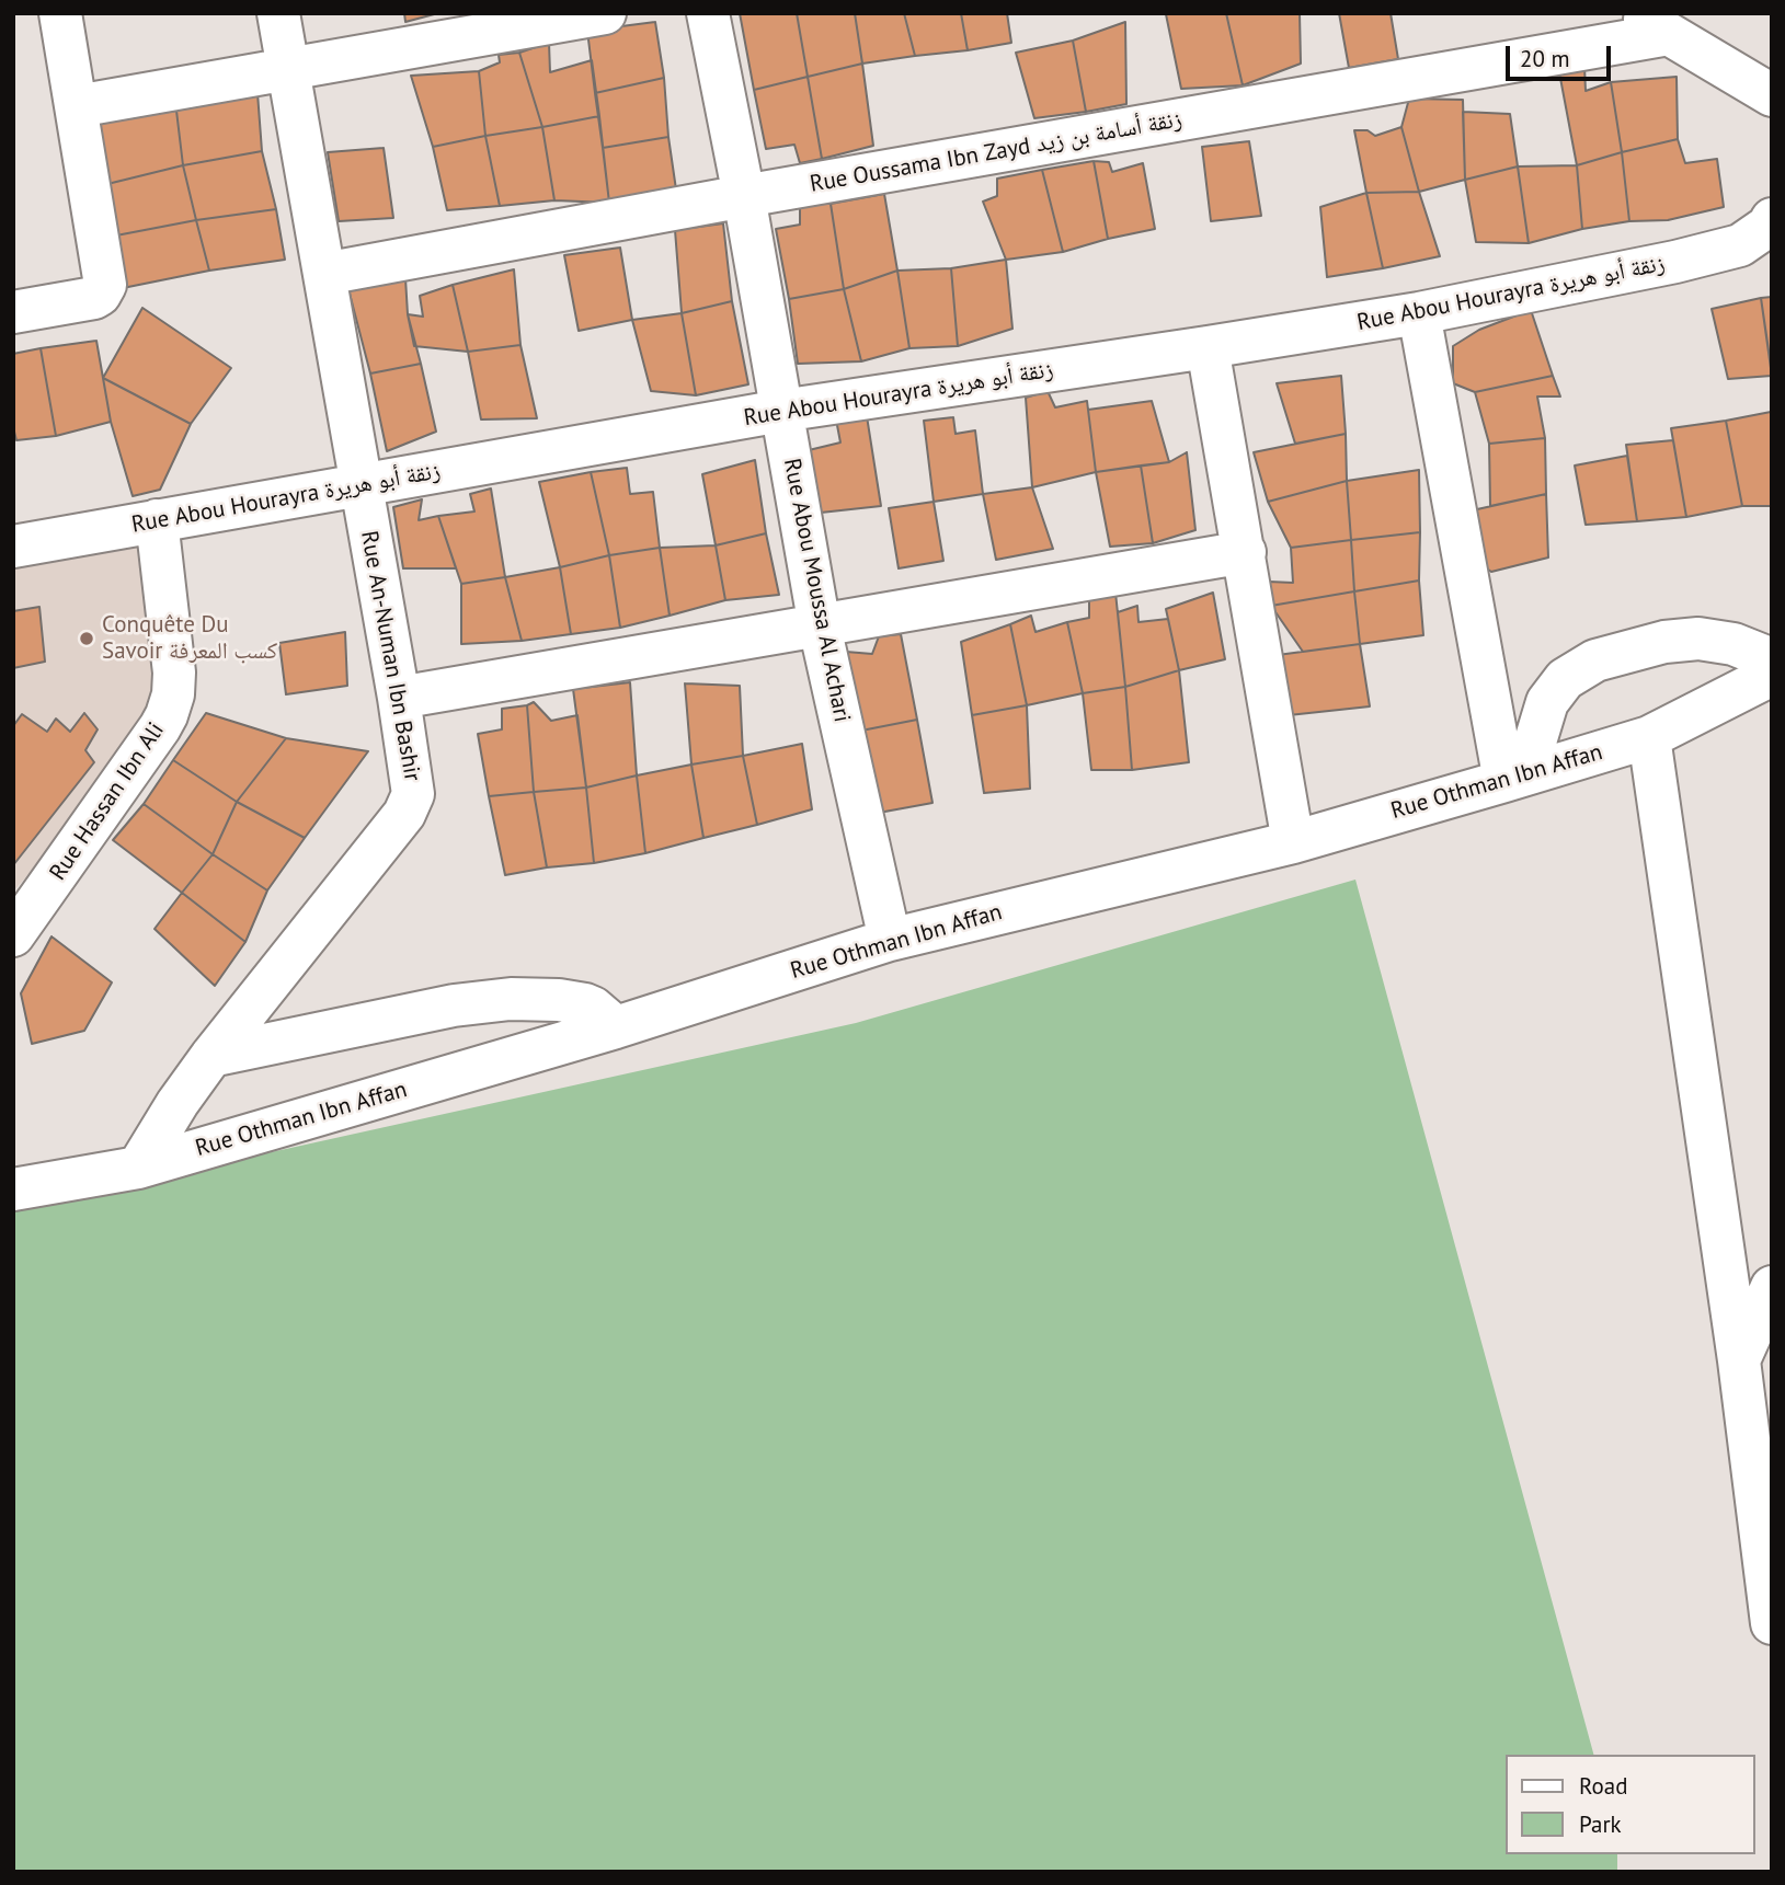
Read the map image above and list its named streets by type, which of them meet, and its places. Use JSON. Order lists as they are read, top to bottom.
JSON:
{
  "streets": {
    "street": [
      "Rue Oussama Ibn Zayd زنقة أسامة بن زيد",
      "Rue Abou Hourayra زنقة أبو هريرة",
      "Rue Abou Moussa Al Achari",
      "Rue An-Numan Ibn Bashir",
      "Rue Othman Ibn Affan",
      "Rue Hassan Ibn Ali"
    ]
  },
  "crossings": [
    ["Rue Oussama Ibn Zayd زنقة أسامة بن زيد", "Rue Abou Moussa Al Achari"],
    ["Rue Oussama Ibn Zayd زنقة أسامة بن زيد", "Rue An-Numan Ibn Bashir"],
    ["Rue Abou Hourayra زنقة أبو هريرة", "Rue Abou Moussa Al Achari"],
    ["Rue Abou Hourayra زنقة أبو هريرة", "Rue An-Numan Ibn Bashir"],
    ["Rue Abou Hourayra زنقة أبو هريرة", "Rue Hassan Ibn Ali"],
    ["Rue Abou Moussa Al Achari", "Rue Othman Ibn Affan"],
    ["Rue An-Numan Ibn Bashir", "Rue Othman Ibn Affan"]
  ],
  "places": ["Conquête Du Savoir كسب المعرفة"],
  "legend": ["Road", "Park"],
  "scale_bar": "20 m"
}
